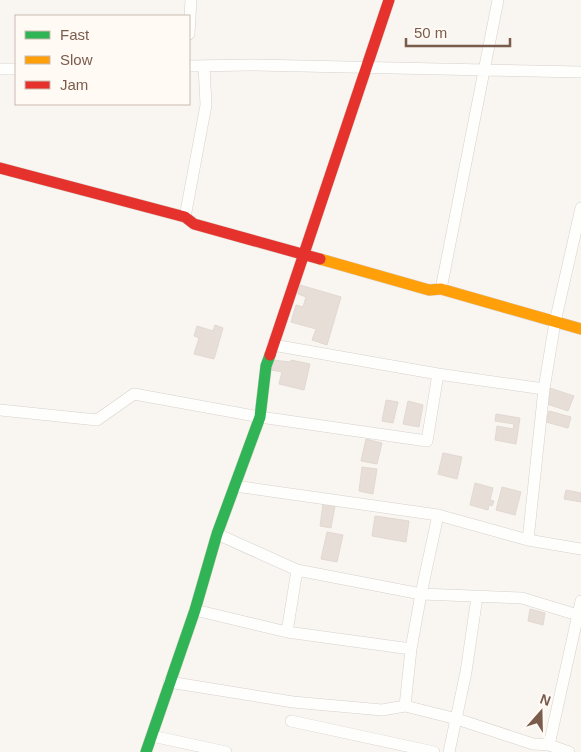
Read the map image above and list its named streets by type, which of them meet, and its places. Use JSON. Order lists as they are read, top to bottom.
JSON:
{
  "legend": ["Fast", "Slow", "Jam"],
  "scale_bar": "50 m",
  "north": "top"
}
